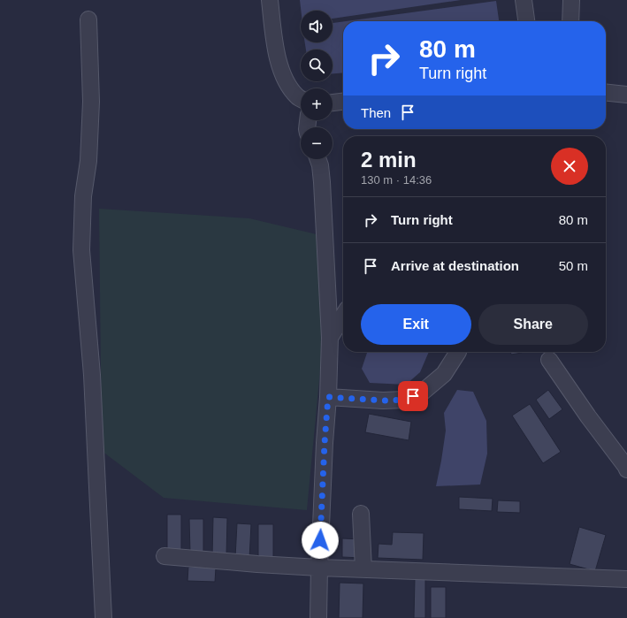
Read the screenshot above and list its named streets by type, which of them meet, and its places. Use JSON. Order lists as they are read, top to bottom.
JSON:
{
  "page": {
    "map_buttons": ["+", "−"],
    "turn": ["80 m", "Turn right"],
    "then": "Then",
    "heading": ["2 min", "130 m · 14:36"],
    "list": [
      {
        "name": "Turn right",
        "value": "80 m"
      },
      {
        "name": "Arrive at destination",
        "value": "50 m"
      }
    ],
    "buttons": ["Exit", "Share"]
  }
}
